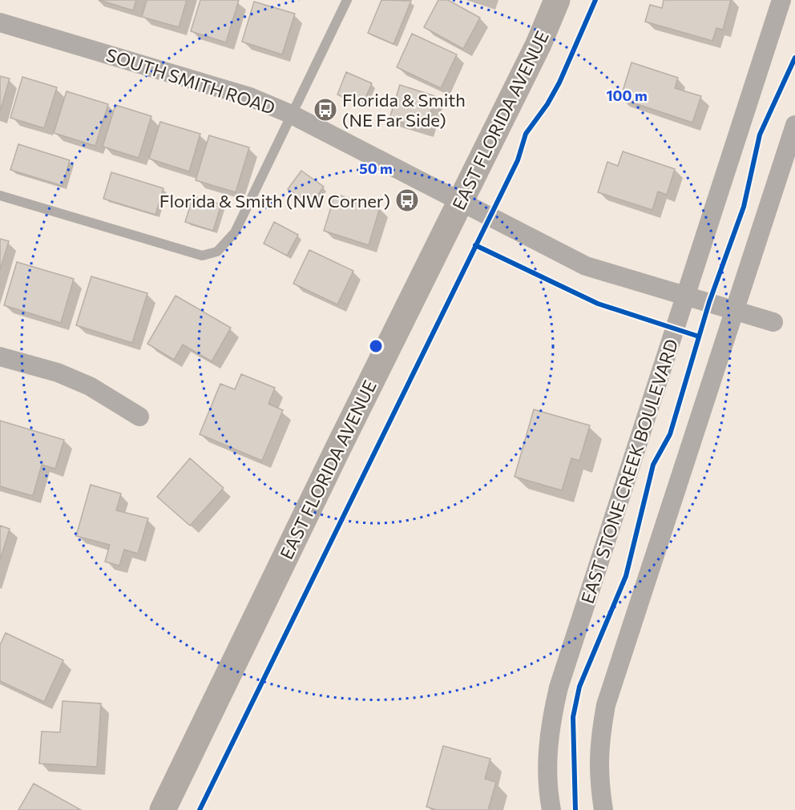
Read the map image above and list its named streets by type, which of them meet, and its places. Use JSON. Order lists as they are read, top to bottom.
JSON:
{
  "streets": {
    "street": ["SOUTH SMITH ROAD", "EAST FLORIDA AVENUE", "EAST STONE CREEK BOULEVARD"]
  },
  "crossings": [
    ["SOUTH SMITH ROAD", "EAST FLORIDA AVENUE"],
    ["SOUTH SMITH ROAD", "EAST STONE CREEK BOULEVARD"]
  ],
  "places": {
    "bus stop": ["Florida & Smith (NE Far Side)", "Florida & Smith (NW Corner)"]
  },
  "rings": ["100 m", "50 m"]
}
